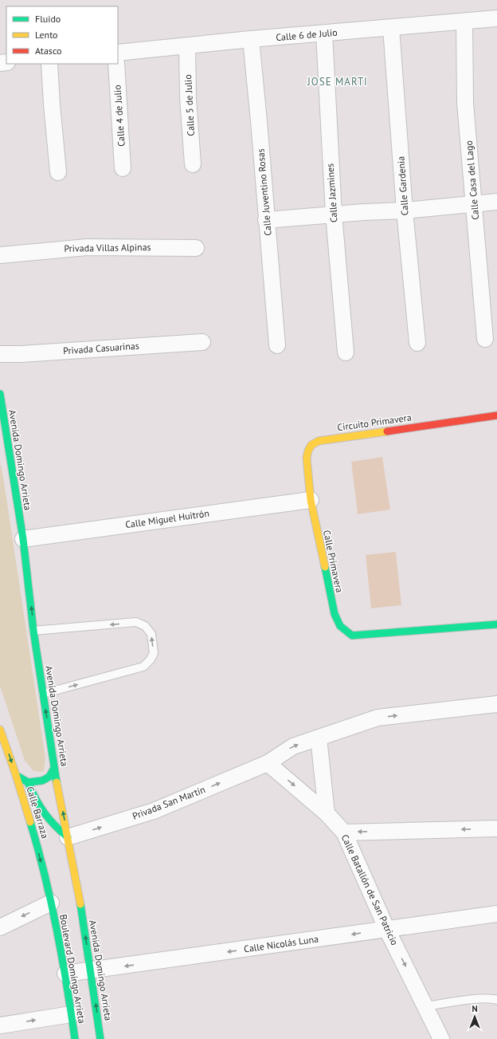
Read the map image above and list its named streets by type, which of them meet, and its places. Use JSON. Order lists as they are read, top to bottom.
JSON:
{
  "streets": {
    "main road": [
      "Circuito Primavera",
      "Avenida Domingo Arrieta",
      "Calle Primavera",
      "Calle Barraza",
      "Boulevard Domingo Arrieta"
    ],
    "street": [
      "Calle 6 de Julio",
      "Calle 5 de Julio",
      "Calle 4 de Julio",
      "Calle Casa del Lago",
      "Calle Gardenia",
      "Calle Juventino Rosas",
      "Calle Jazmines",
      "Privada Villas Alpinas",
      "Privada Casuarinas",
      "Calle Miguel Huitrón",
      "Privada San Martín",
      "Calle Batallón de San Patricio",
      "Calle Nicolás Luna"
    ]
  },
  "crossings": [
    ["Calle 6 de Julio", "Calle 5 de Julio"],
    ["Calle 6 de Julio", "Calle Casa del Lago"],
    ["Calle 6 de Julio", "Calle Gardenia"],
    ["Calle 6 de Julio", "Calle Juventino Rosas"],
    ["Calle 6 de Julio", "Calle Jazmines"],
    ["Circuito Primavera", "Calle Miguel Huitrón"],
    ["Circuito Primavera", "Calle Primavera"],
    ["Avenida Domingo Arrieta", "Calle Miguel Huitrón"],
    ["Avenida Domingo Arrieta", "Privada San Martín"],
    ["Avenida Domingo Arrieta", "Calle Nicolás Luna"],
    ["Calle Miguel Huitrón", "Calle Primavera"],
    ["Privada San Martín", "Calle Batallón de San Patricio"],
    ["Calle Barraza", "Boulevard Domingo Arrieta"],
    ["Calle Batallón de San Patricio", "Calle Nicolás Luna"],
    ["Calle Nicolás Luna", "Boulevard Domingo Arrieta"]
  ],
  "one_way": ["Avenida Domingo Arrieta", "Calle Batallón de San Patricio", "Calle Nicolás Luna"],
  "districts": ["JOSE MARTI"],
  "legend": ["Fluido", "Lento", "Atasco"],
  "north": "top"
}
